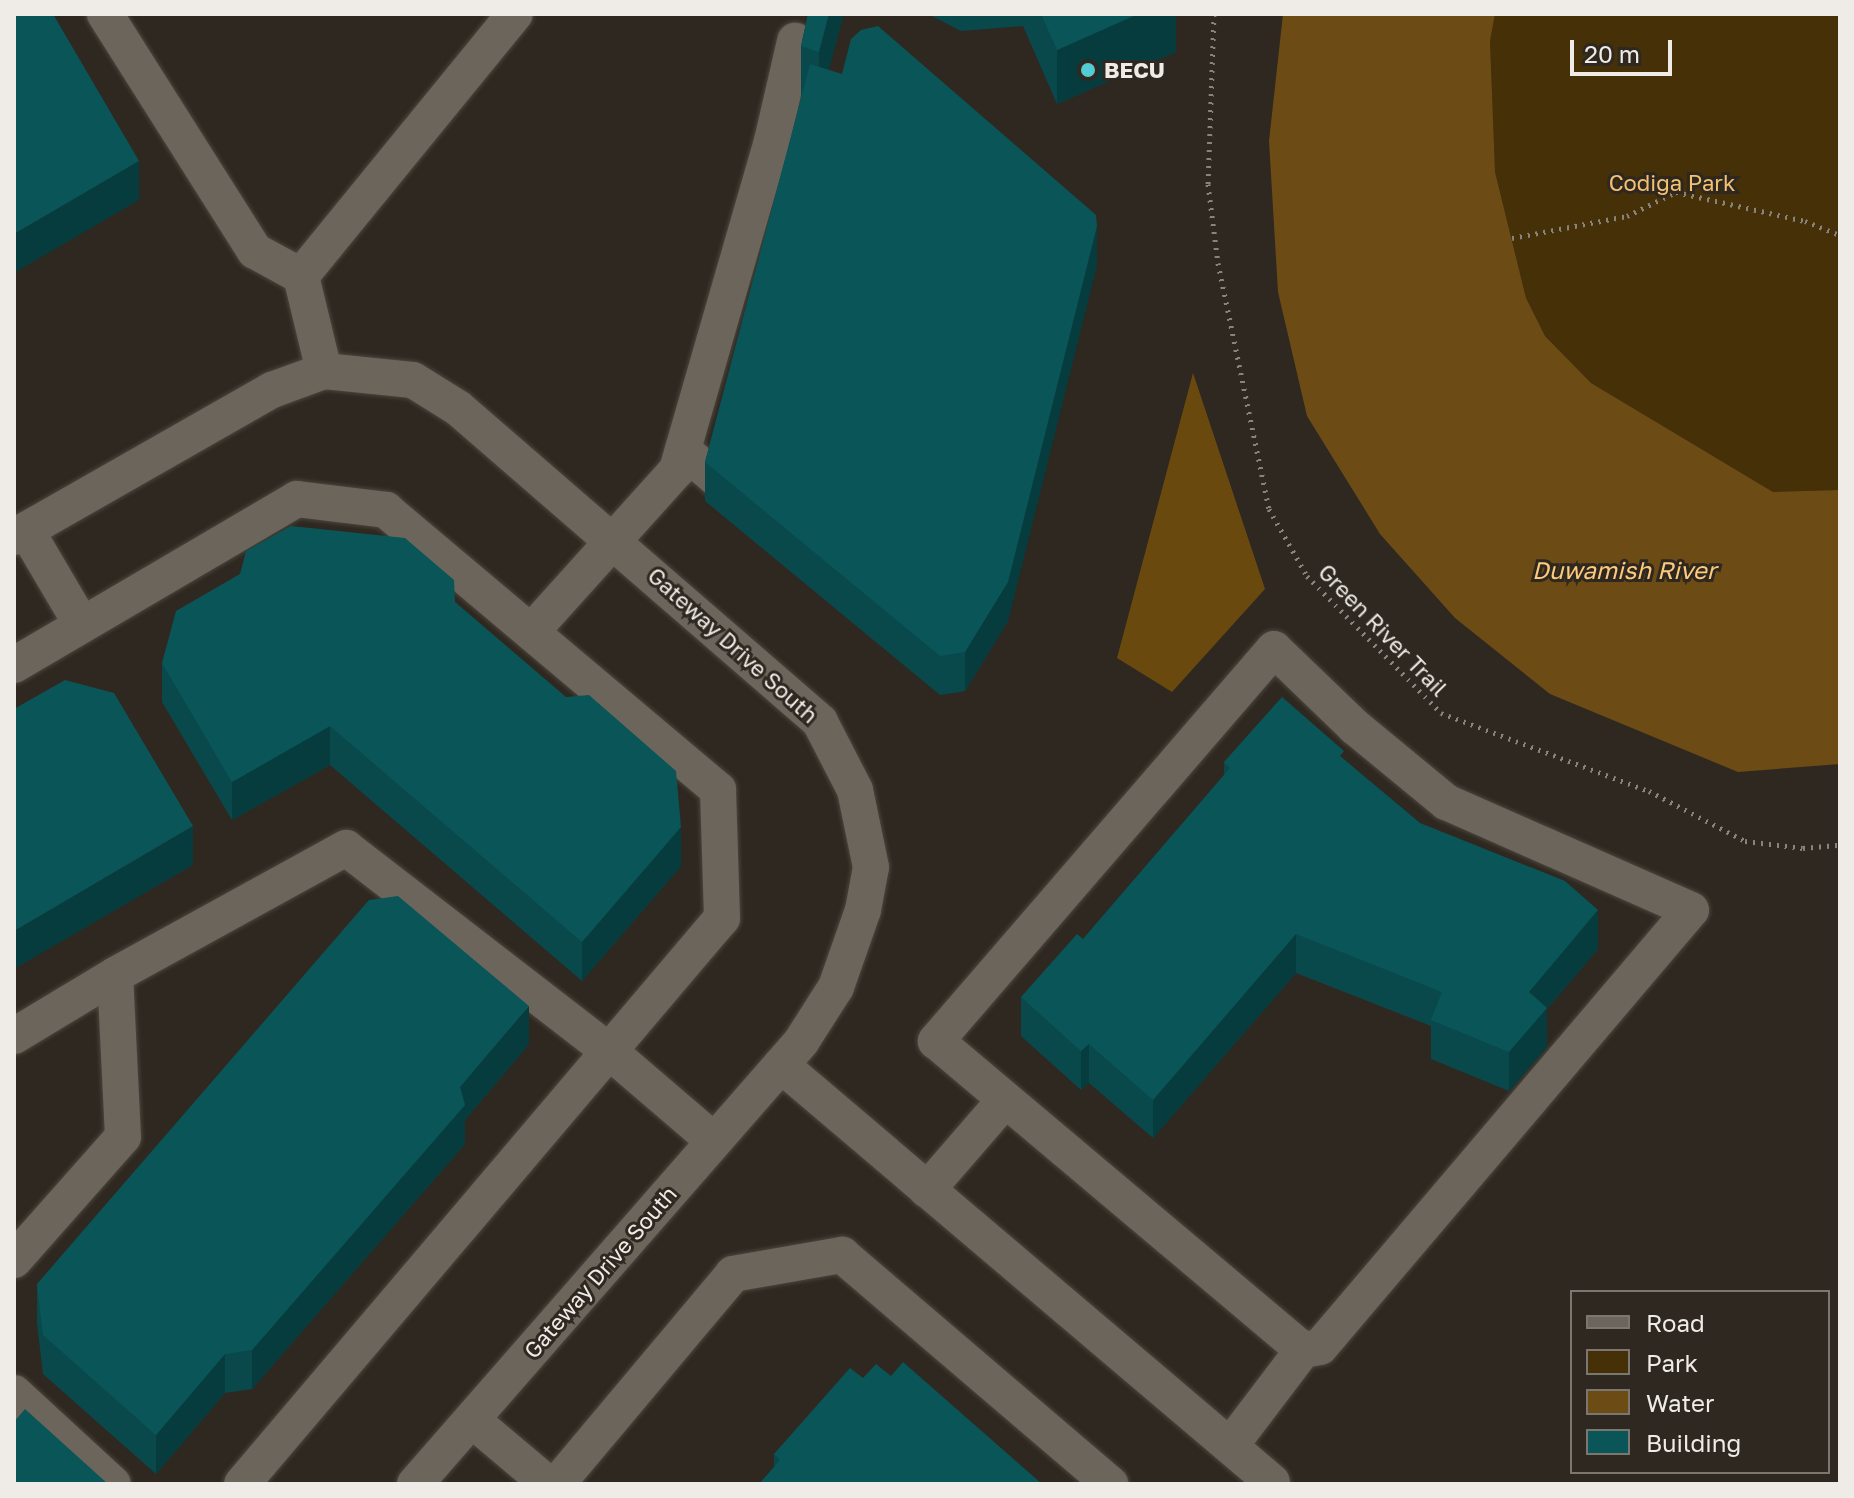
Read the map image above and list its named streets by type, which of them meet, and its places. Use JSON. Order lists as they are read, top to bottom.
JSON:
{
  "streets": {
    "street": ["Gateway Drive South"],
    "path": ["Green River Trail"]
  },
  "water": ["Duwamish River"],
  "parks": ["Codiga Park"],
  "places": ["BECU"],
  "legend": [
    "Road",
    "Park",
    "Water",
    "Building"
  ],
  "scale_bar": "20 m"
}
